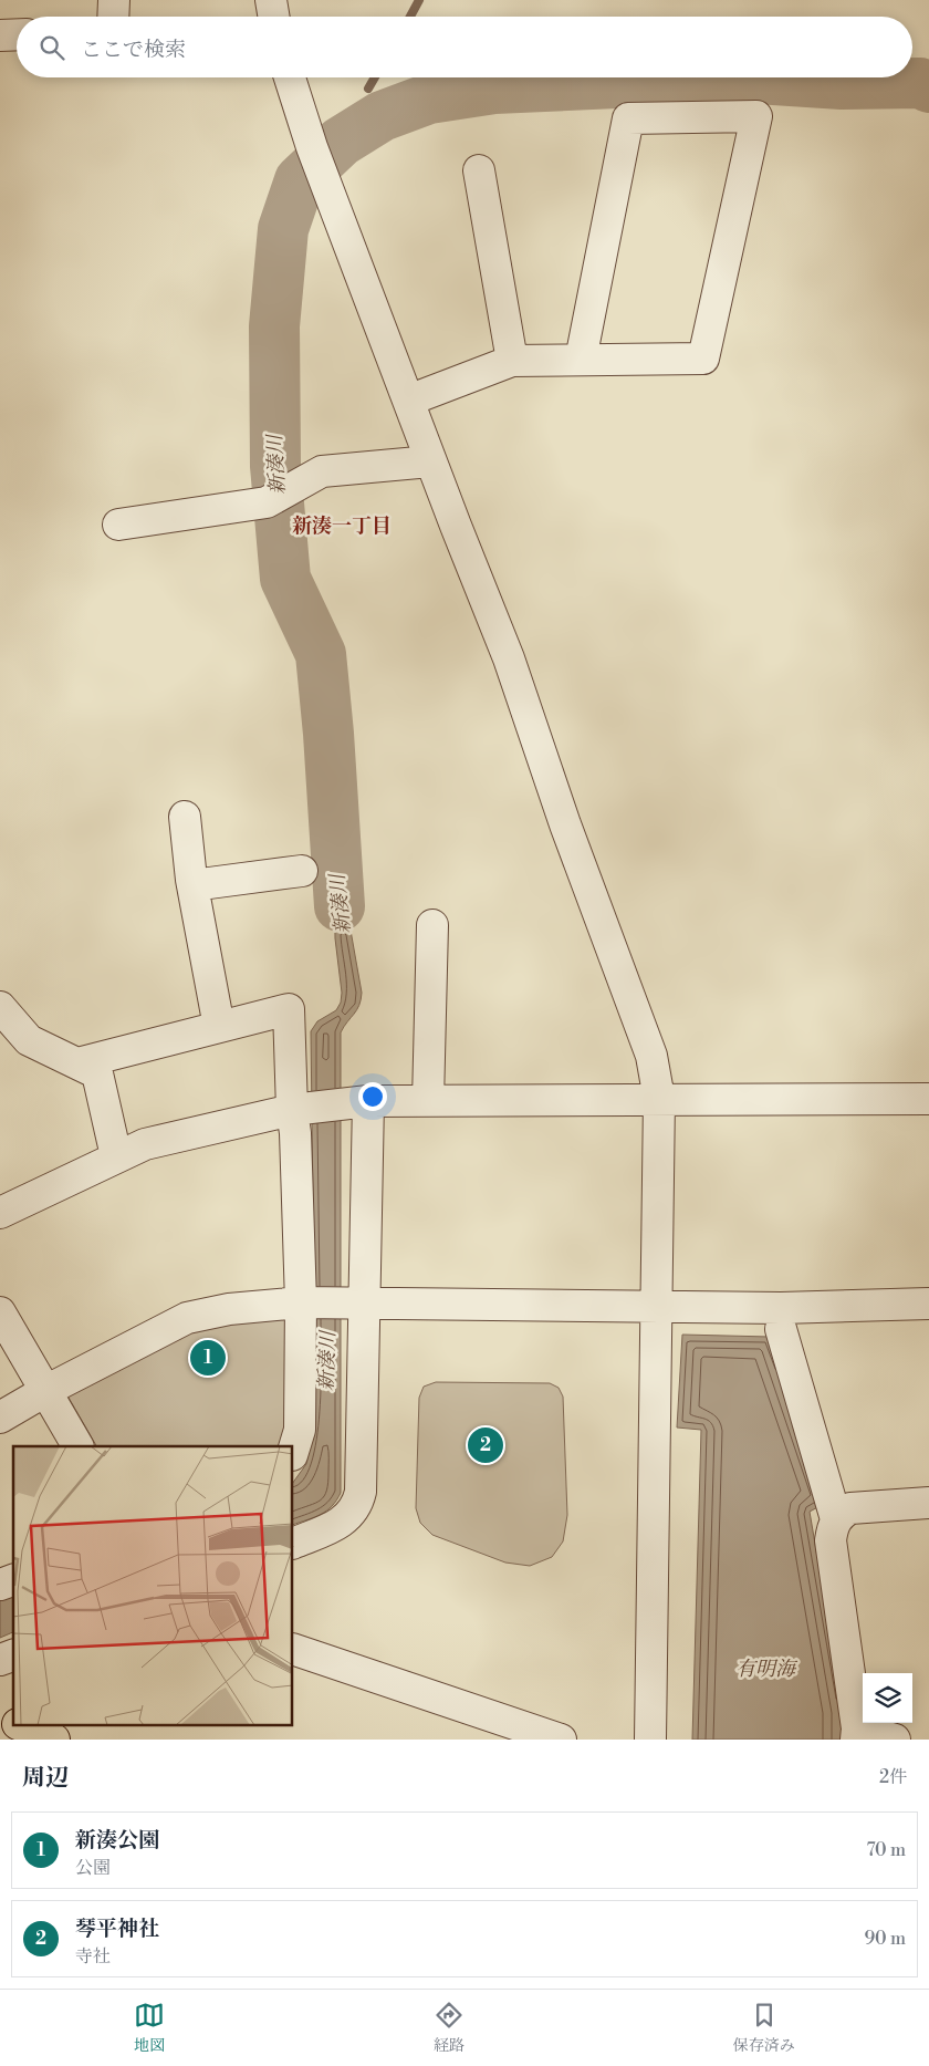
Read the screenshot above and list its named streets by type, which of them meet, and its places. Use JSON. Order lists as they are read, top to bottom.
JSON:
{
  "districts": ["新湊一丁目"],
  "water": ["新湊川", "有明海"],
  "page": {
    "search": "ここで検索",
    "pins": ["1", "2"],
    "heading": ["周辺", "2件"],
    "list": [
      {
        "mark": "1",
        "name": "新湊公園",
        "note": "公園",
        "value": "70 m"
      },
      {
        "mark": "2",
        "name": "琴平神社",
        "note": "寺社",
        "value": "90 m"
      }
    ],
    "nav": ["地図", "経路", "保存済み"]
  }
}
